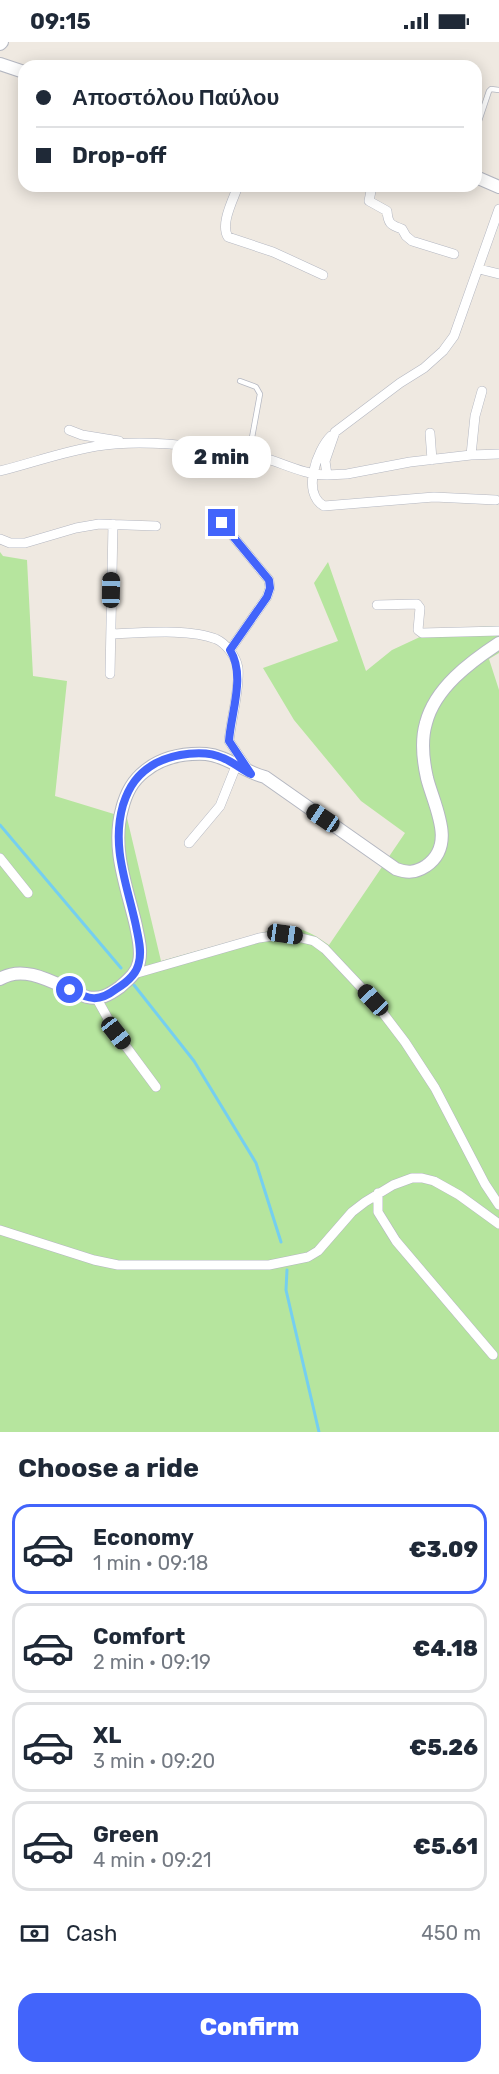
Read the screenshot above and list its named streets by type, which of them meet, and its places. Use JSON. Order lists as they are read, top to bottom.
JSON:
{
  "page": {
    "status": "09:15",
    "banner": ["Αποστόλου Παύλου", "Drop-off"],
    "bubble": "2 min",
    "heading": "Choose a ride",
    "list": [
      {
        "name": "Economy",
        "note": "1 min · 09:18",
        "value": "€3.09"
      },
      {
        "name": "Comfort",
        "note": "2 min · 09:19",
        "value": "€4.18"
      },
      {
        "name": "XL",
        "note": "3 min · 09:20",
        "value": "€5.26"
      },
      {
        "name": "Green",
        "note": "4 min · 09:21",
        "value": "€5.61"
      }
    ],
    "pay": ["Cash", "450 m"],
    "buttons": "Confirm"
  }
}
